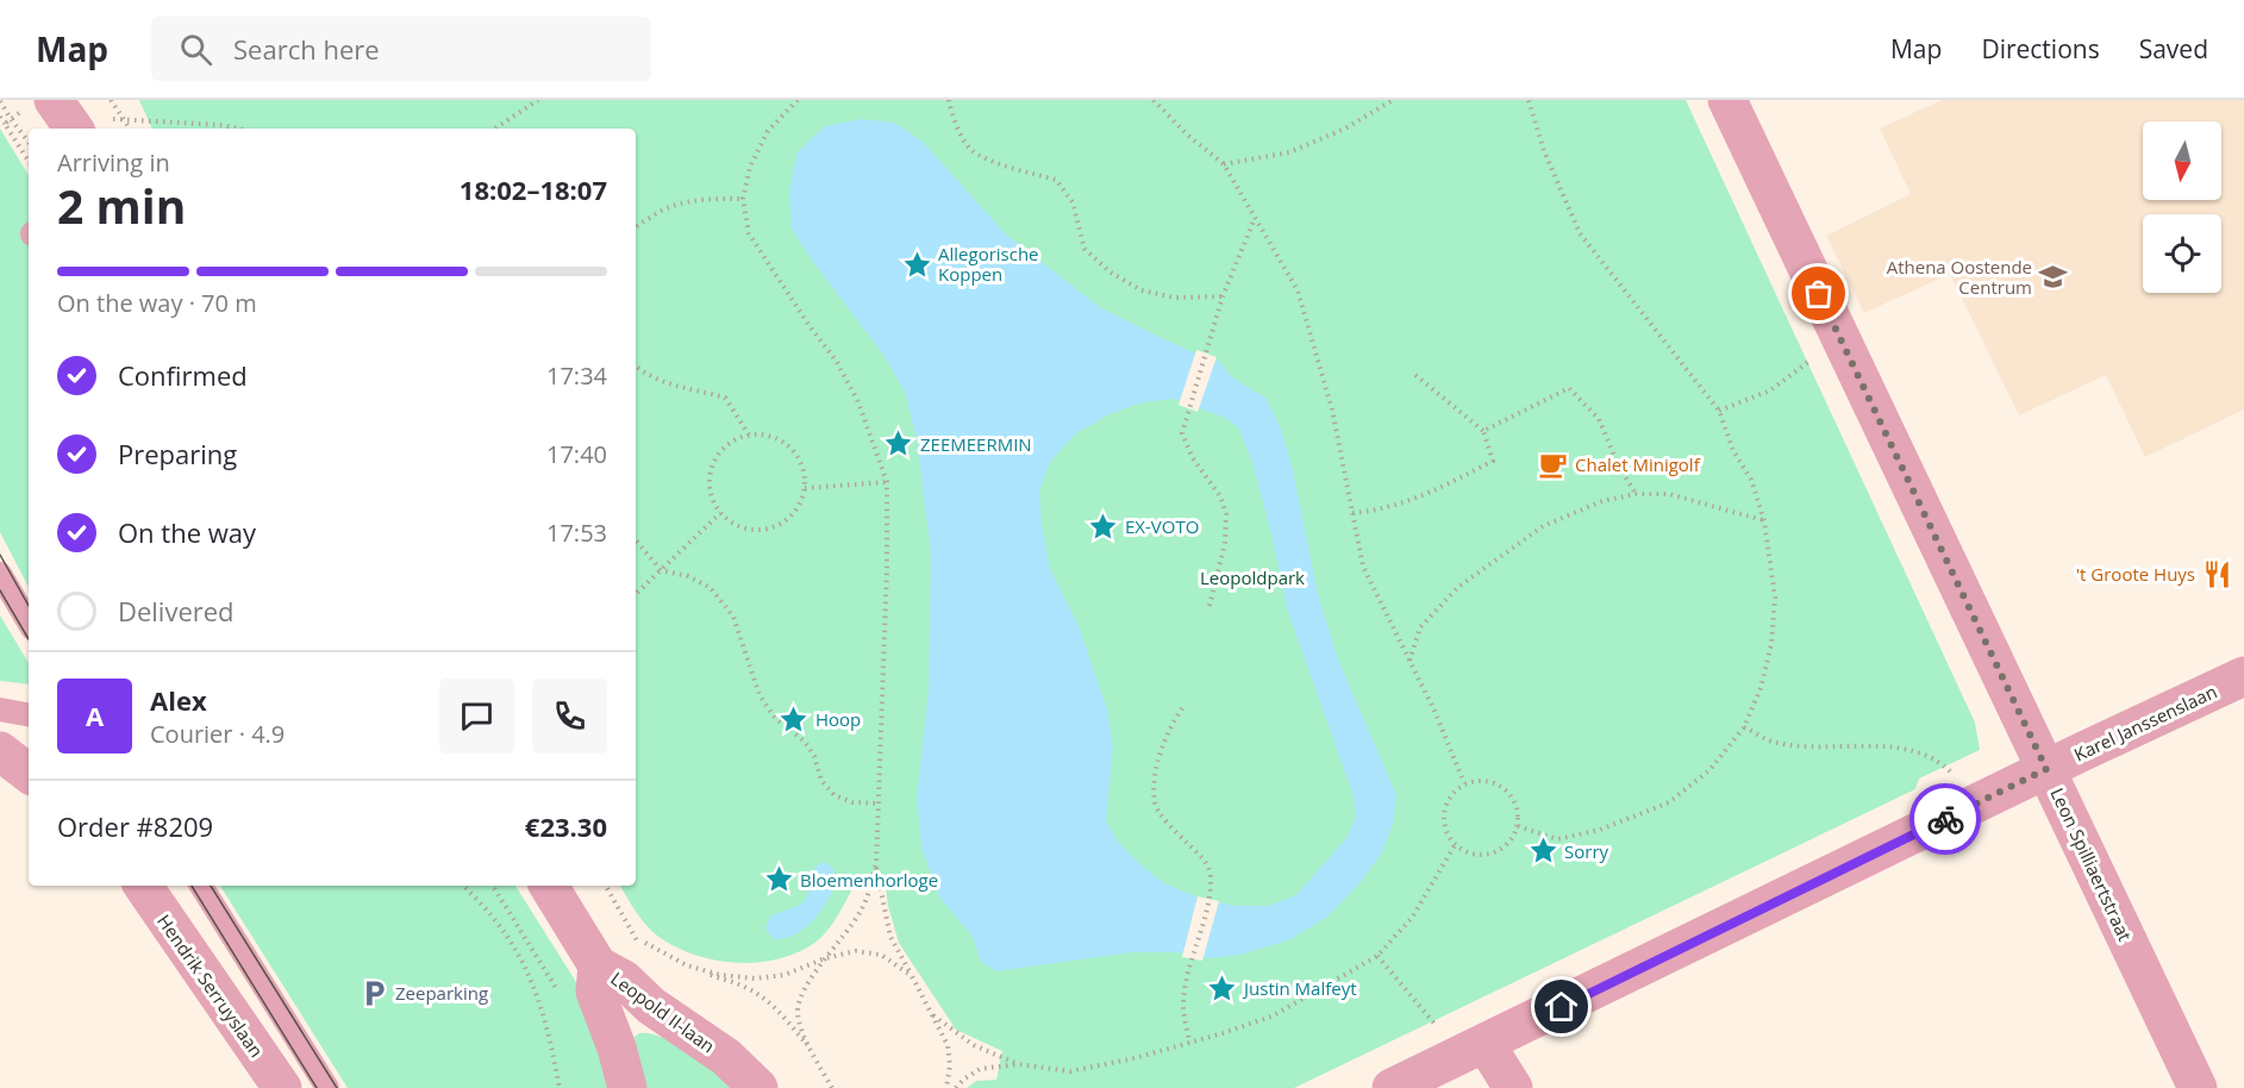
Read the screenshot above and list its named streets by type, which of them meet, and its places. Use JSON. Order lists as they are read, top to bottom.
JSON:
{
  "streets": {
    "street": [
      "Karel Janssenslaan",
      "Leon Spilliaertstraat",
      "Hendrik Serruyslaan",
      "Leopold II-laan"
    ]
  },
  "crossings": [
    ["Karel Janssenslaan", "Leon Spilliaertstraat"]
  ],
  "parks": ["Leopoldpark"],
  "places": {
    "place": [
      "Allegorische Koppen",
      "ZEEMEERMIN",
      "EX-VOTO",
      "Hoop",
      "Sorry",
      "Bloemenhorloge",
      "Justin Malfeyt"
    ],
    "school or university": ["Athena Oostende Centrum"],
    "cafe": ["Chalet Minigolf"],
    "restaurant": ["'t Groote Huys"],
    "parking": ["Zeeparking"]
  },
  "north": "bottom",
  "page": {
    "header": "Map",
    "search": "Search here",
    "nav": ["Map", "Directions", "Saved"],
    "heading": ["2 min", "Arriving in", "18:02–18:07"],
    "panel": [
      "Alex",
      "Courier · 4.9",
      "Order #8209",
      "€23.30"
    ],
    "bar": "On the way · 70 m",
    "list": [
      ["Confirmed", "17:34"],
      ["Preparing", "17:40"],
      ["On the way", "17:53"],
      "Delivered"
    ],
    "round": "A"
  }
}
